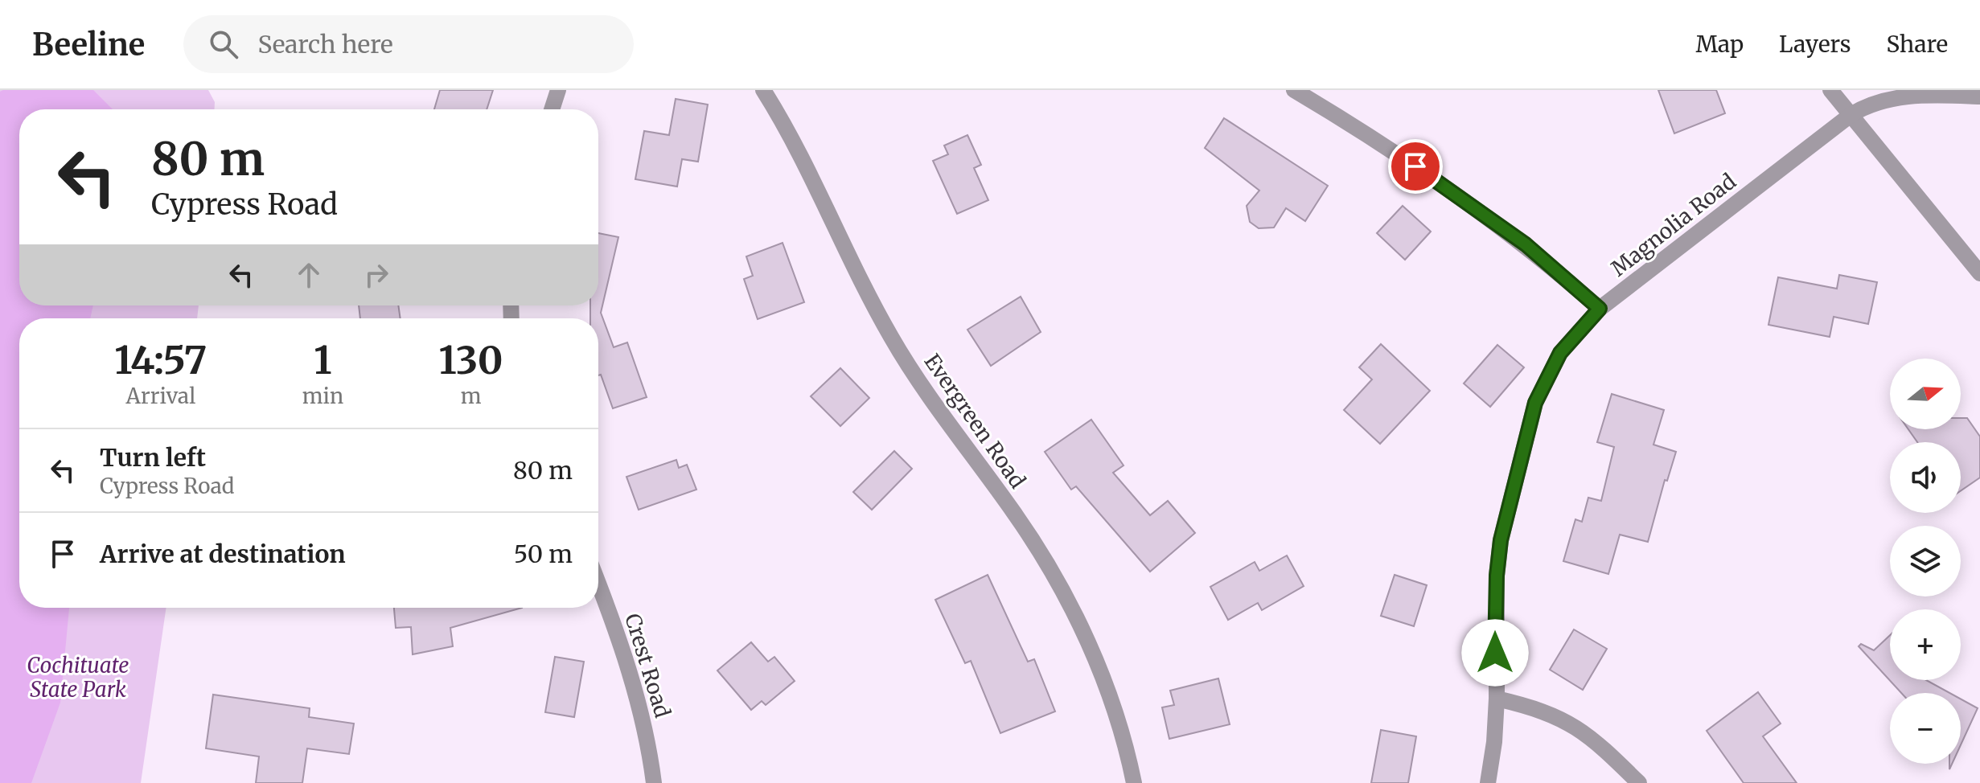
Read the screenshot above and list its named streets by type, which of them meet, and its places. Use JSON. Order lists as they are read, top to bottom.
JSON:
{
  "streets": {
    "street": ["Magnolia Road", "Evergreen Road", "Crest Road"]
  },
  "parks": ["Cochituate State Park"],
  "north": "right",
  "page": {
    "header": "Beeline",
    "search": "Search here",
    "nav": ["Map", "Layers", "Share"],
    "turn": ["80 m", "Cypress Road"],
    "eta": [
      "14:57",
      "Arrival",
      "1",
      "min",
      "130",
      "m"
    ],
    "map_buttons": ["+", "−"],
    "list": [
      {
        "name": "Turn left",
        "note": "Cypress Road",
        "value": "80 m"
      },
      {
        "name": "Arrive at destination",
        "value": "50 m"
      }
    ]
  }
}
